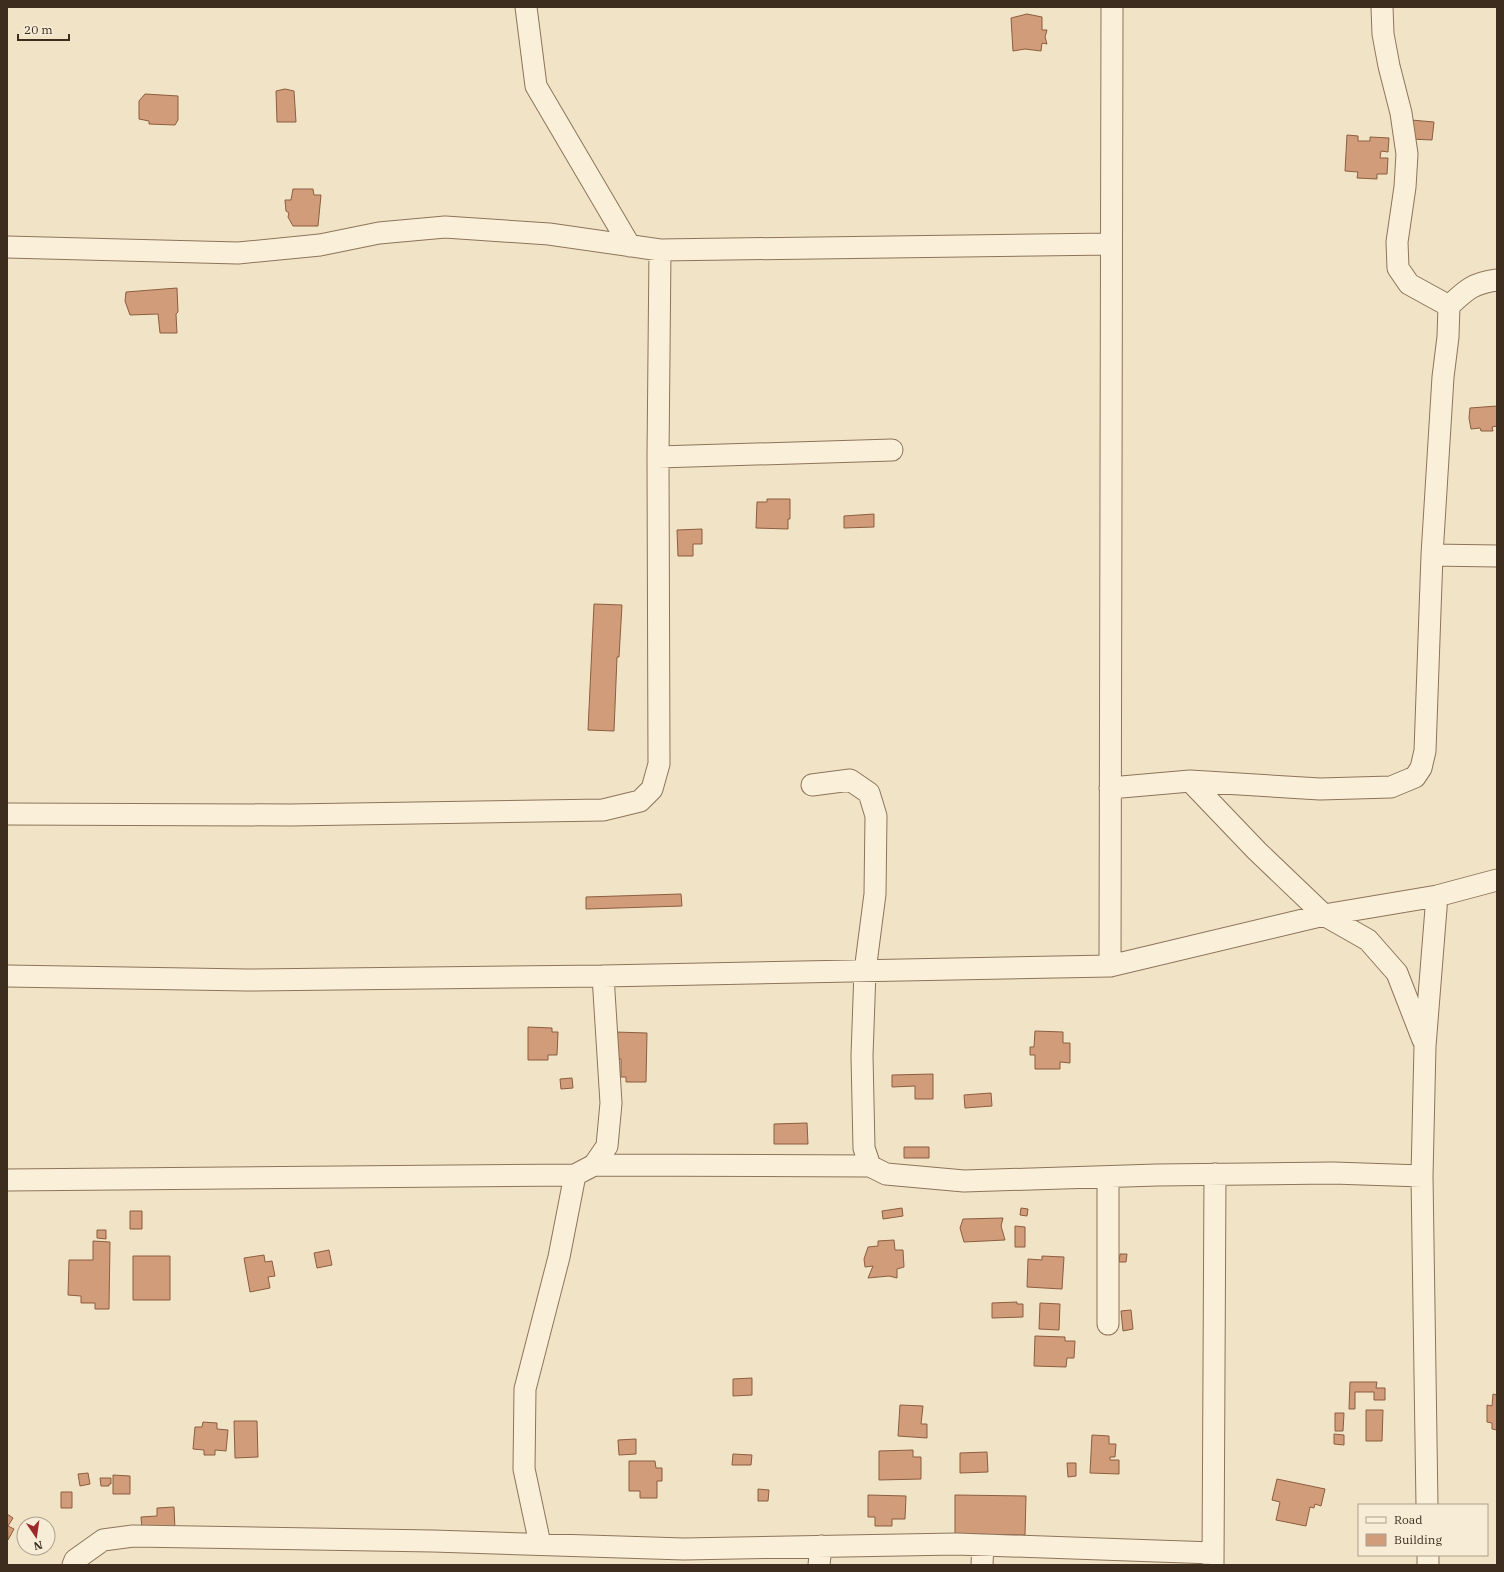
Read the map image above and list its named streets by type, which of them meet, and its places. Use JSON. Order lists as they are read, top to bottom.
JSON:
{
  "legend": ["Road", "Building"],
  "scale_bar": "20 m",
  "north": "bottom"
}
